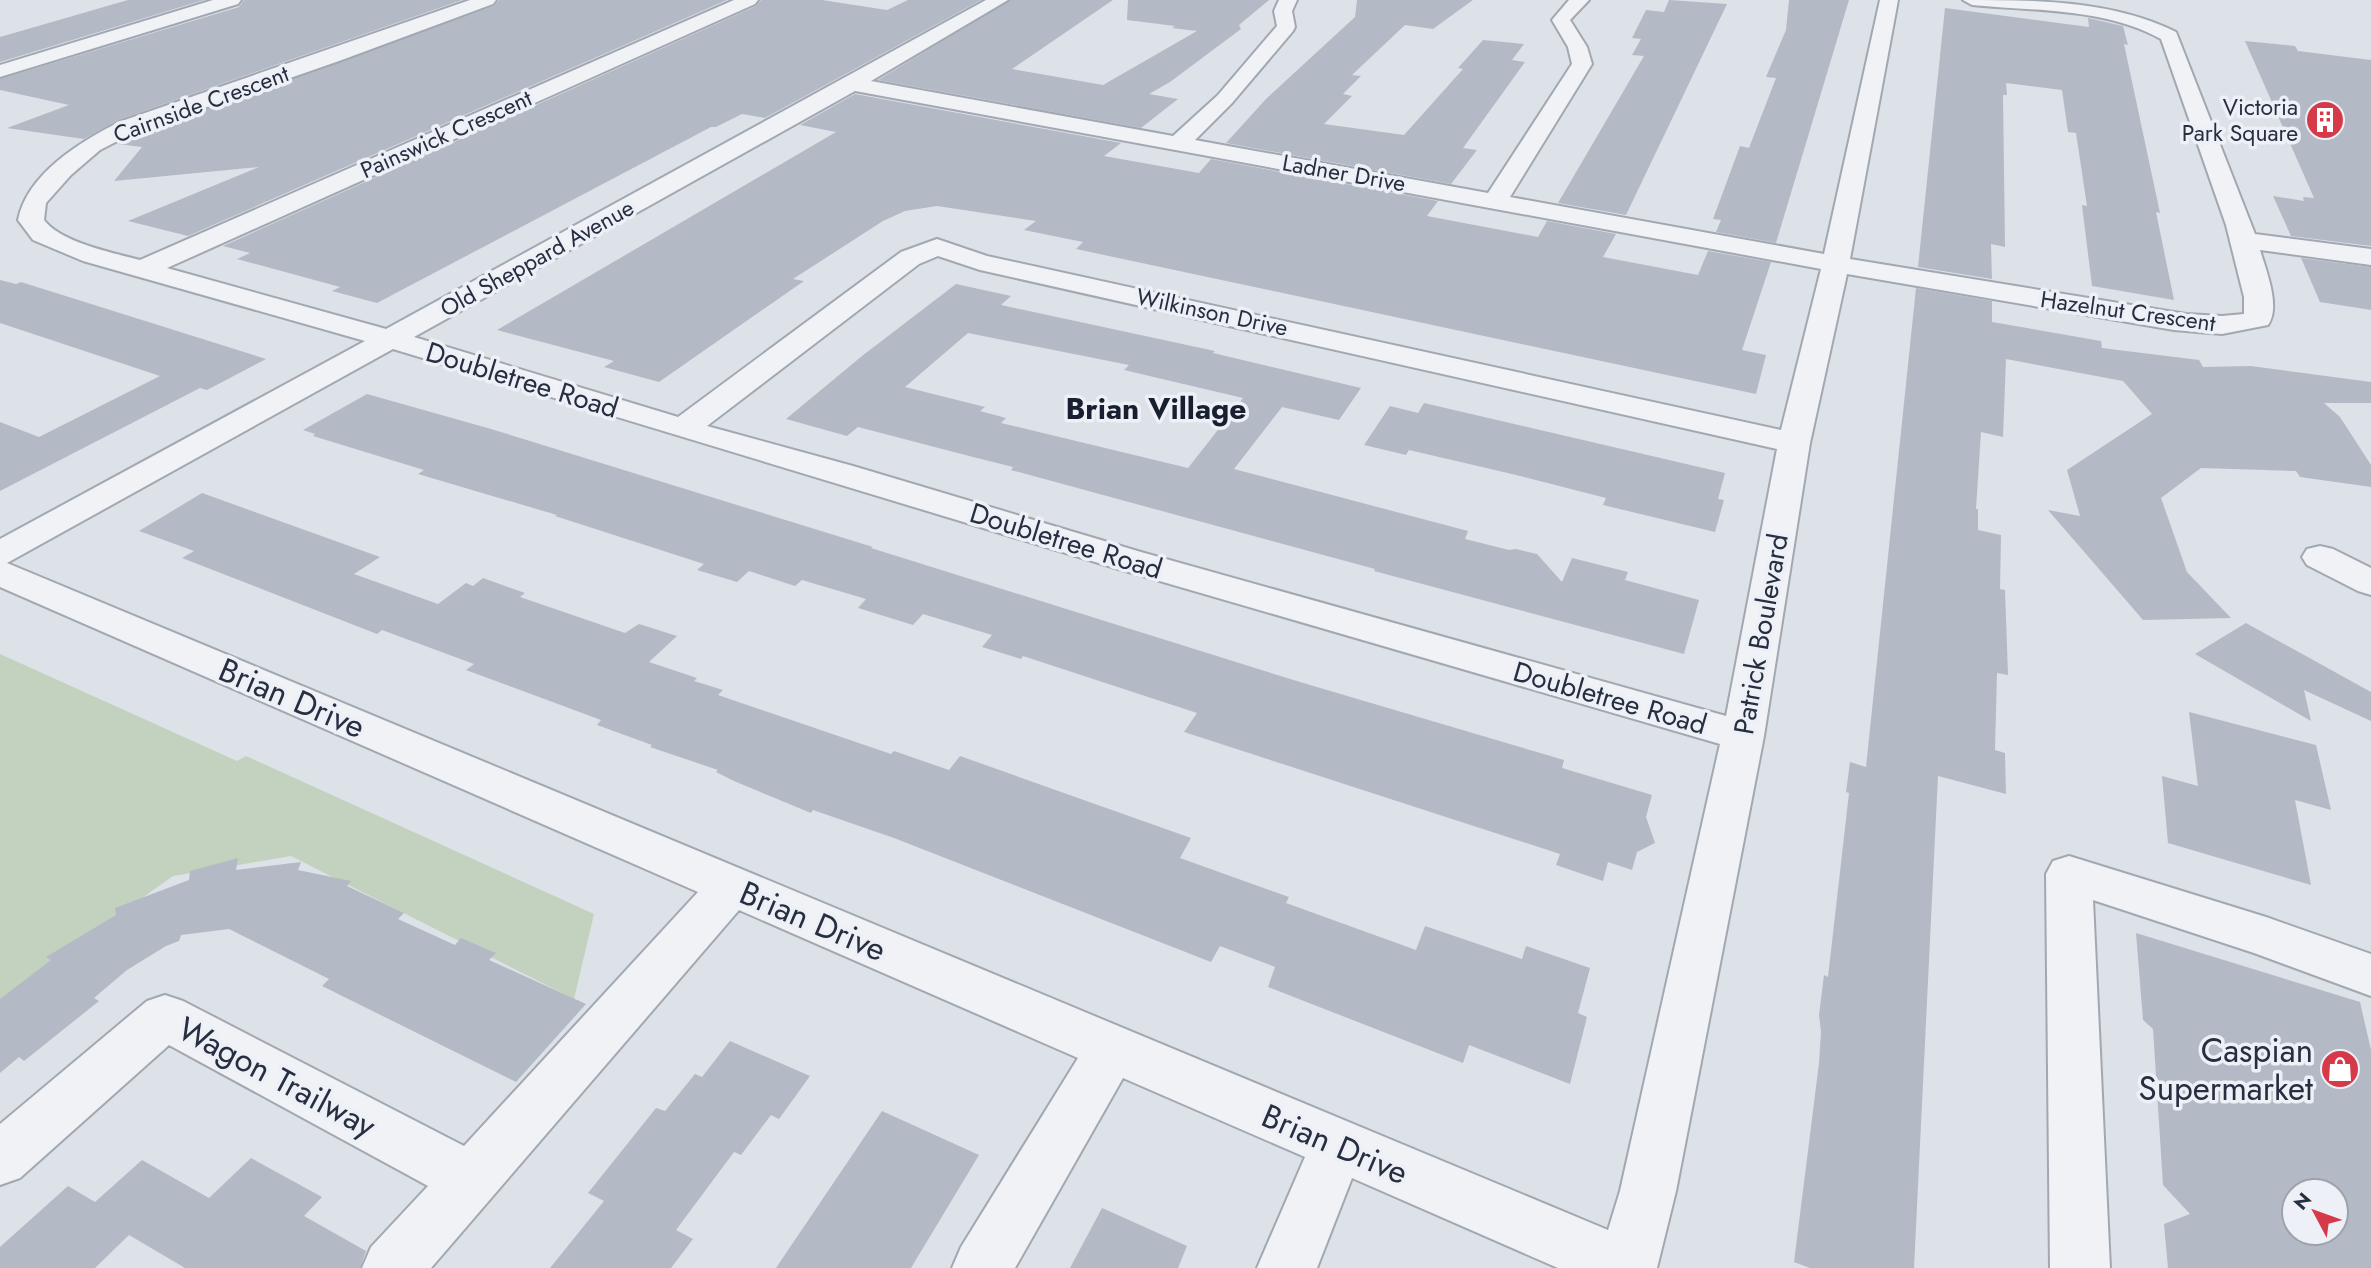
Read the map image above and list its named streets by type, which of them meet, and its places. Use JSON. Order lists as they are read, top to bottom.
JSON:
{
  "streets": {
    "street": [
      "Cairnside Crescent",
      "Painswick Crescent",
      "Ladner Drive",
      "Old Sheppard Avenue",
      "Hazelnut Crescent",
      "Wilkinson Drive",
      "Doubletree Road",
      "Patrick Boulevard",
      "Brian Drive",
      "Wagon Trailway"
    ]
  },
  "crossings": [
    ["Cairnside Crescent", "Painswick Crescent"],
    ["Cairnside Crescent", "Old Sheppard Avenue"],
    ["Cairnside Crescent", "Doubletree Road"],
    ["Ladner Drive", "Old Sheppard Avenue"],
    ["Ladner Drive", "Hazelnut Crescent"],
    ["Ladner Drive", "Patrick Boulevard"],
    ["Old Sheppard Avenue", "Doubletree Road"],
    ["Hazelnut Crescent", "Patrick Boulevard"],
    ["Wilkinson Drive", "Doubletree Road"],
    ["Wilkinson Drive", "Patrick Boulevard"],
    ["Doubletree Road", "Patrick Boulevard"],
    ["Patrick Boulevard", "Brian Drive"]
  ],
  "districts": ["Brian Village"],
  "places": {
    "building": ["Victoria Park Square"],
    "shop": ["Caspian Supermarket"]
  },
  "north": "top left"
}
